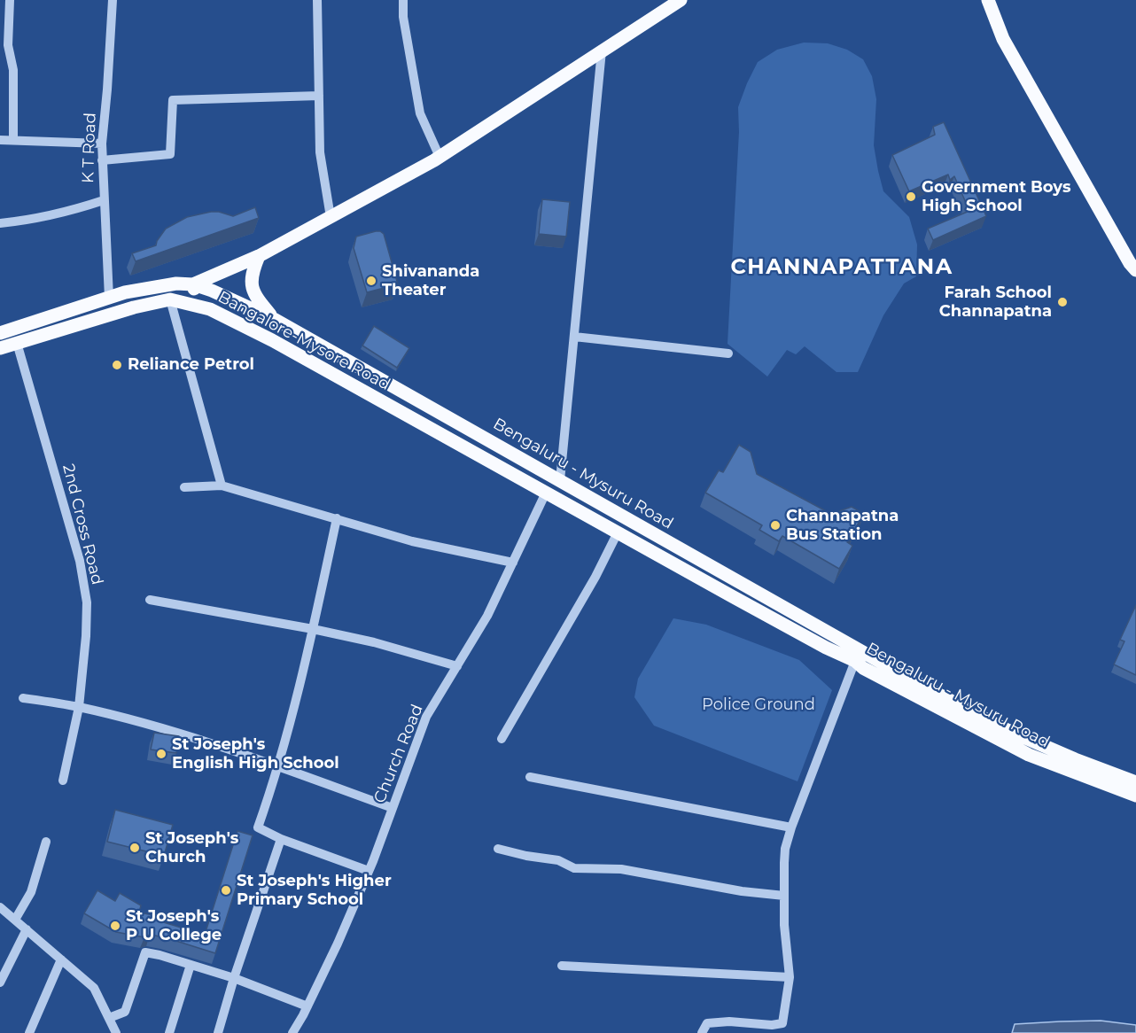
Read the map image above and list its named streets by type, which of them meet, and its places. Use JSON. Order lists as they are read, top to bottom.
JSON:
{
  "streets": {
    "main road": ["Bangalore-Mysore Road", "Bengaluru - Mysuru Road"],
    "street": ["K T Road", "2nd Cross Road", "Church Road"]
  },
  "crossings": [
    ["K T Road", "Bengaluru - Mysuru Road"],
    ["Bangalore-Mysore Road", "Bengaluru - Mysuru Road"],
    ["Bangalore-Mysore Road", "2nd Cross Road"],
    ["Bangalore-Mysore Road", "Church Road"],
    ["Bengaluru - Mysuru Road", "Church Road"]
  ],
  "districts": ["CHANNAPATTANA"],
  "parks": ["Police Ground"],
  "places": [
    "Government Boys High School",
    "Shivananda Theater",
    "Farah School Channapatna",
    "Reliance Petrol",
    "Channapatna Bus Station",
    "St Joseph's English High School",
    "St Joseph's Church",
    "St Joseph's Higher Primary School",
    "St Joseph's P U College"
  ]
}
